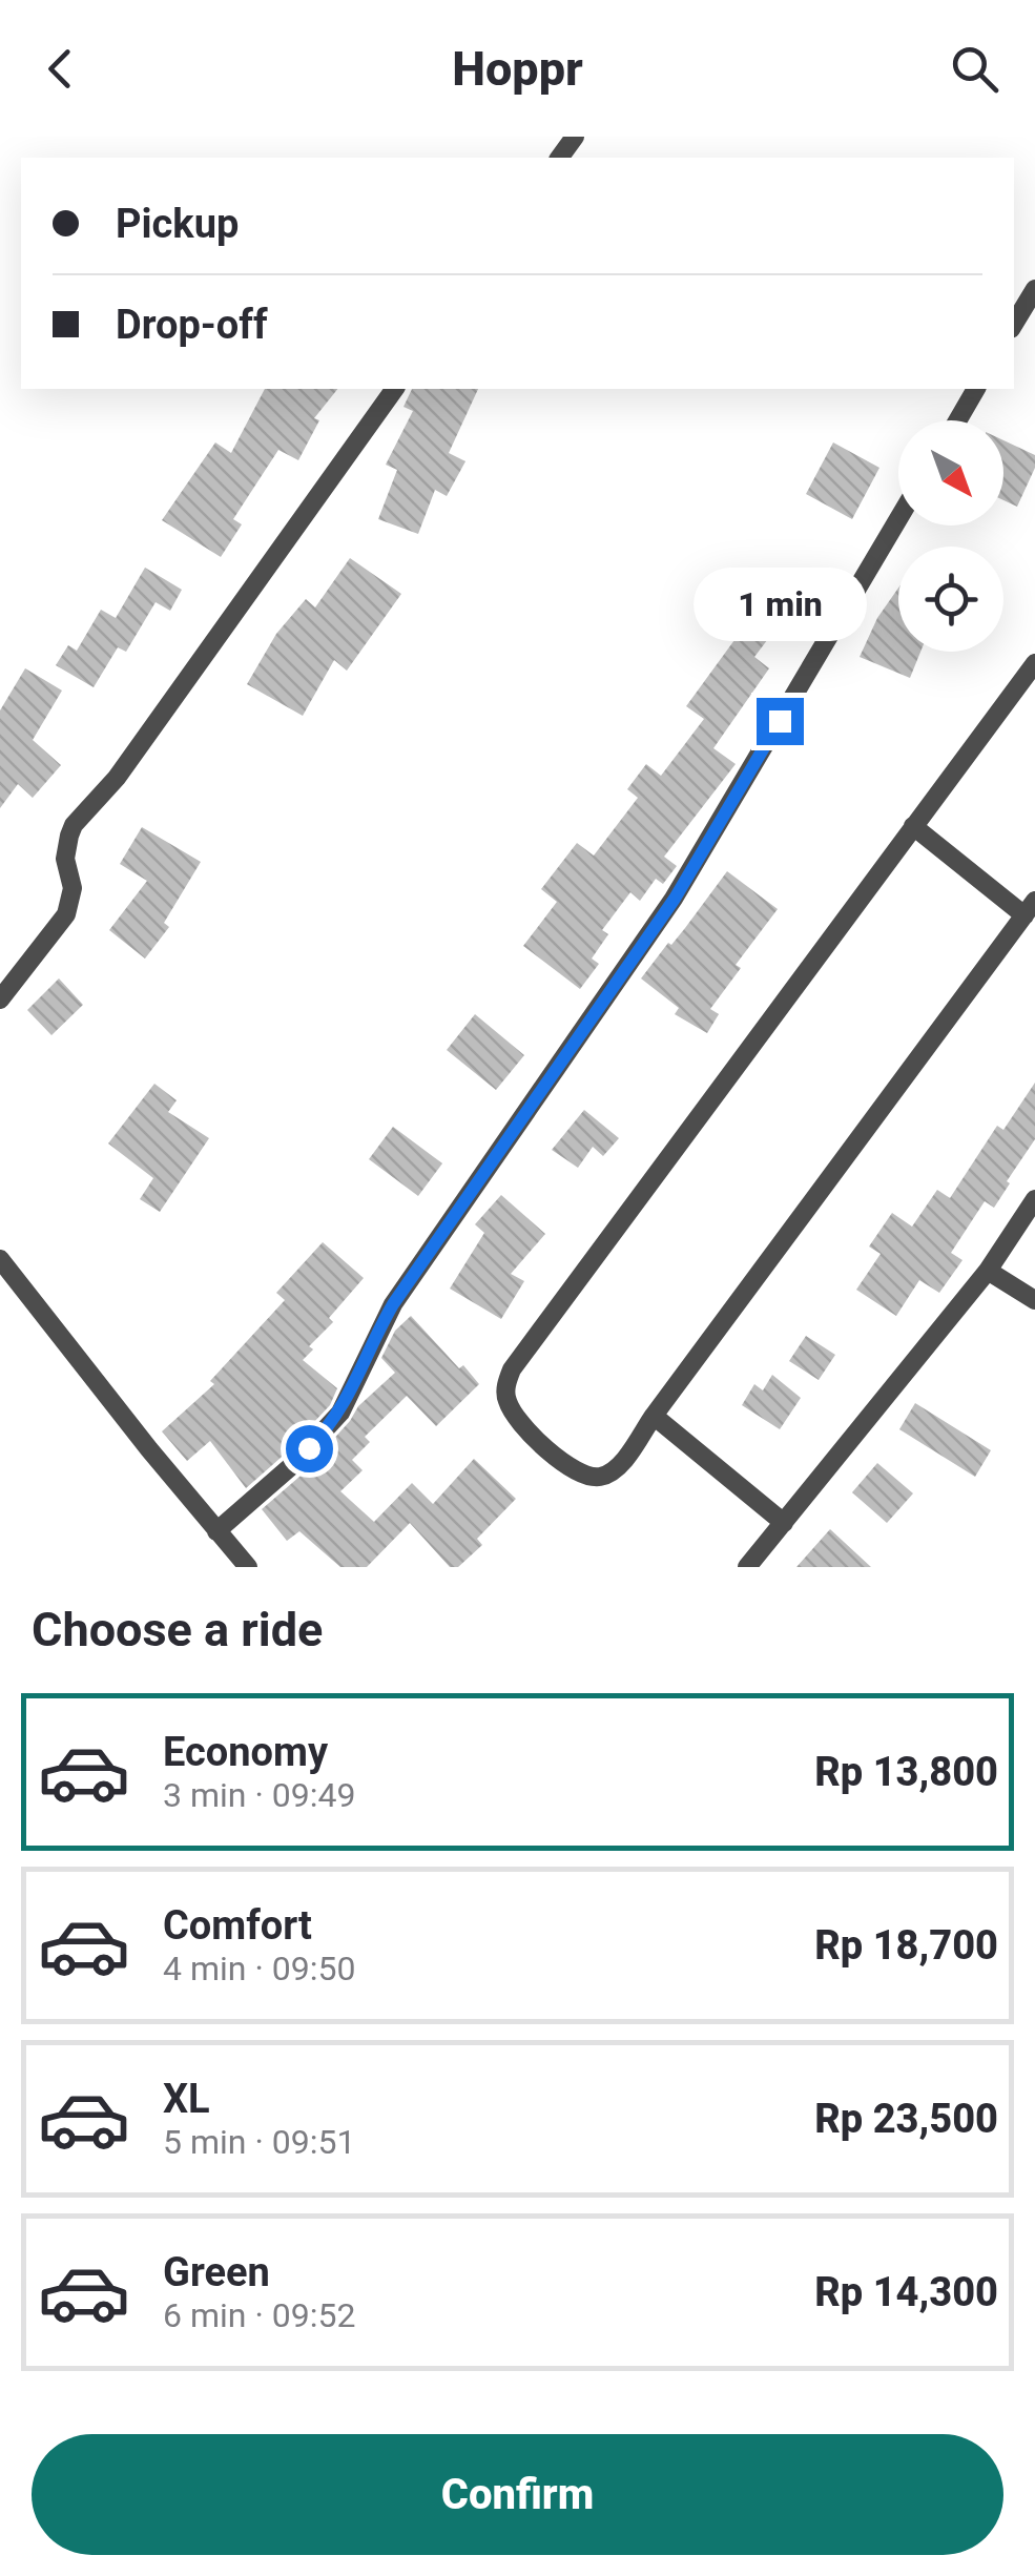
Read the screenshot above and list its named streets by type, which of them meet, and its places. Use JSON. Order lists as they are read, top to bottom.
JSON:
{
  "north": "bottom right",
  "page": {
    "header": "Hoppr",
    "banner": ["Pickup", "Drop-off"],
    "bubble": "1 min",
    "heading": "Choose a ride",
    "list": [
      {
        "name": "Economy",
        "note": "3 min · 09:49",
        "value": "Rp 13,800"
      },
      {
        "name": "Comfort",
        "note": "4 min · 09:50",
        "value": "Rp 18,700"
      },
      {
        "name": "XL",
        "note": "5 min · 09:51",
        "value": "Rp 23,500"
      },
      {
        "name": "Green",
        "note": "6 min · 09:52",
        "value": "Rp 14,300"
      }
    ],
    "buttons": "Confirm"
  }
}
